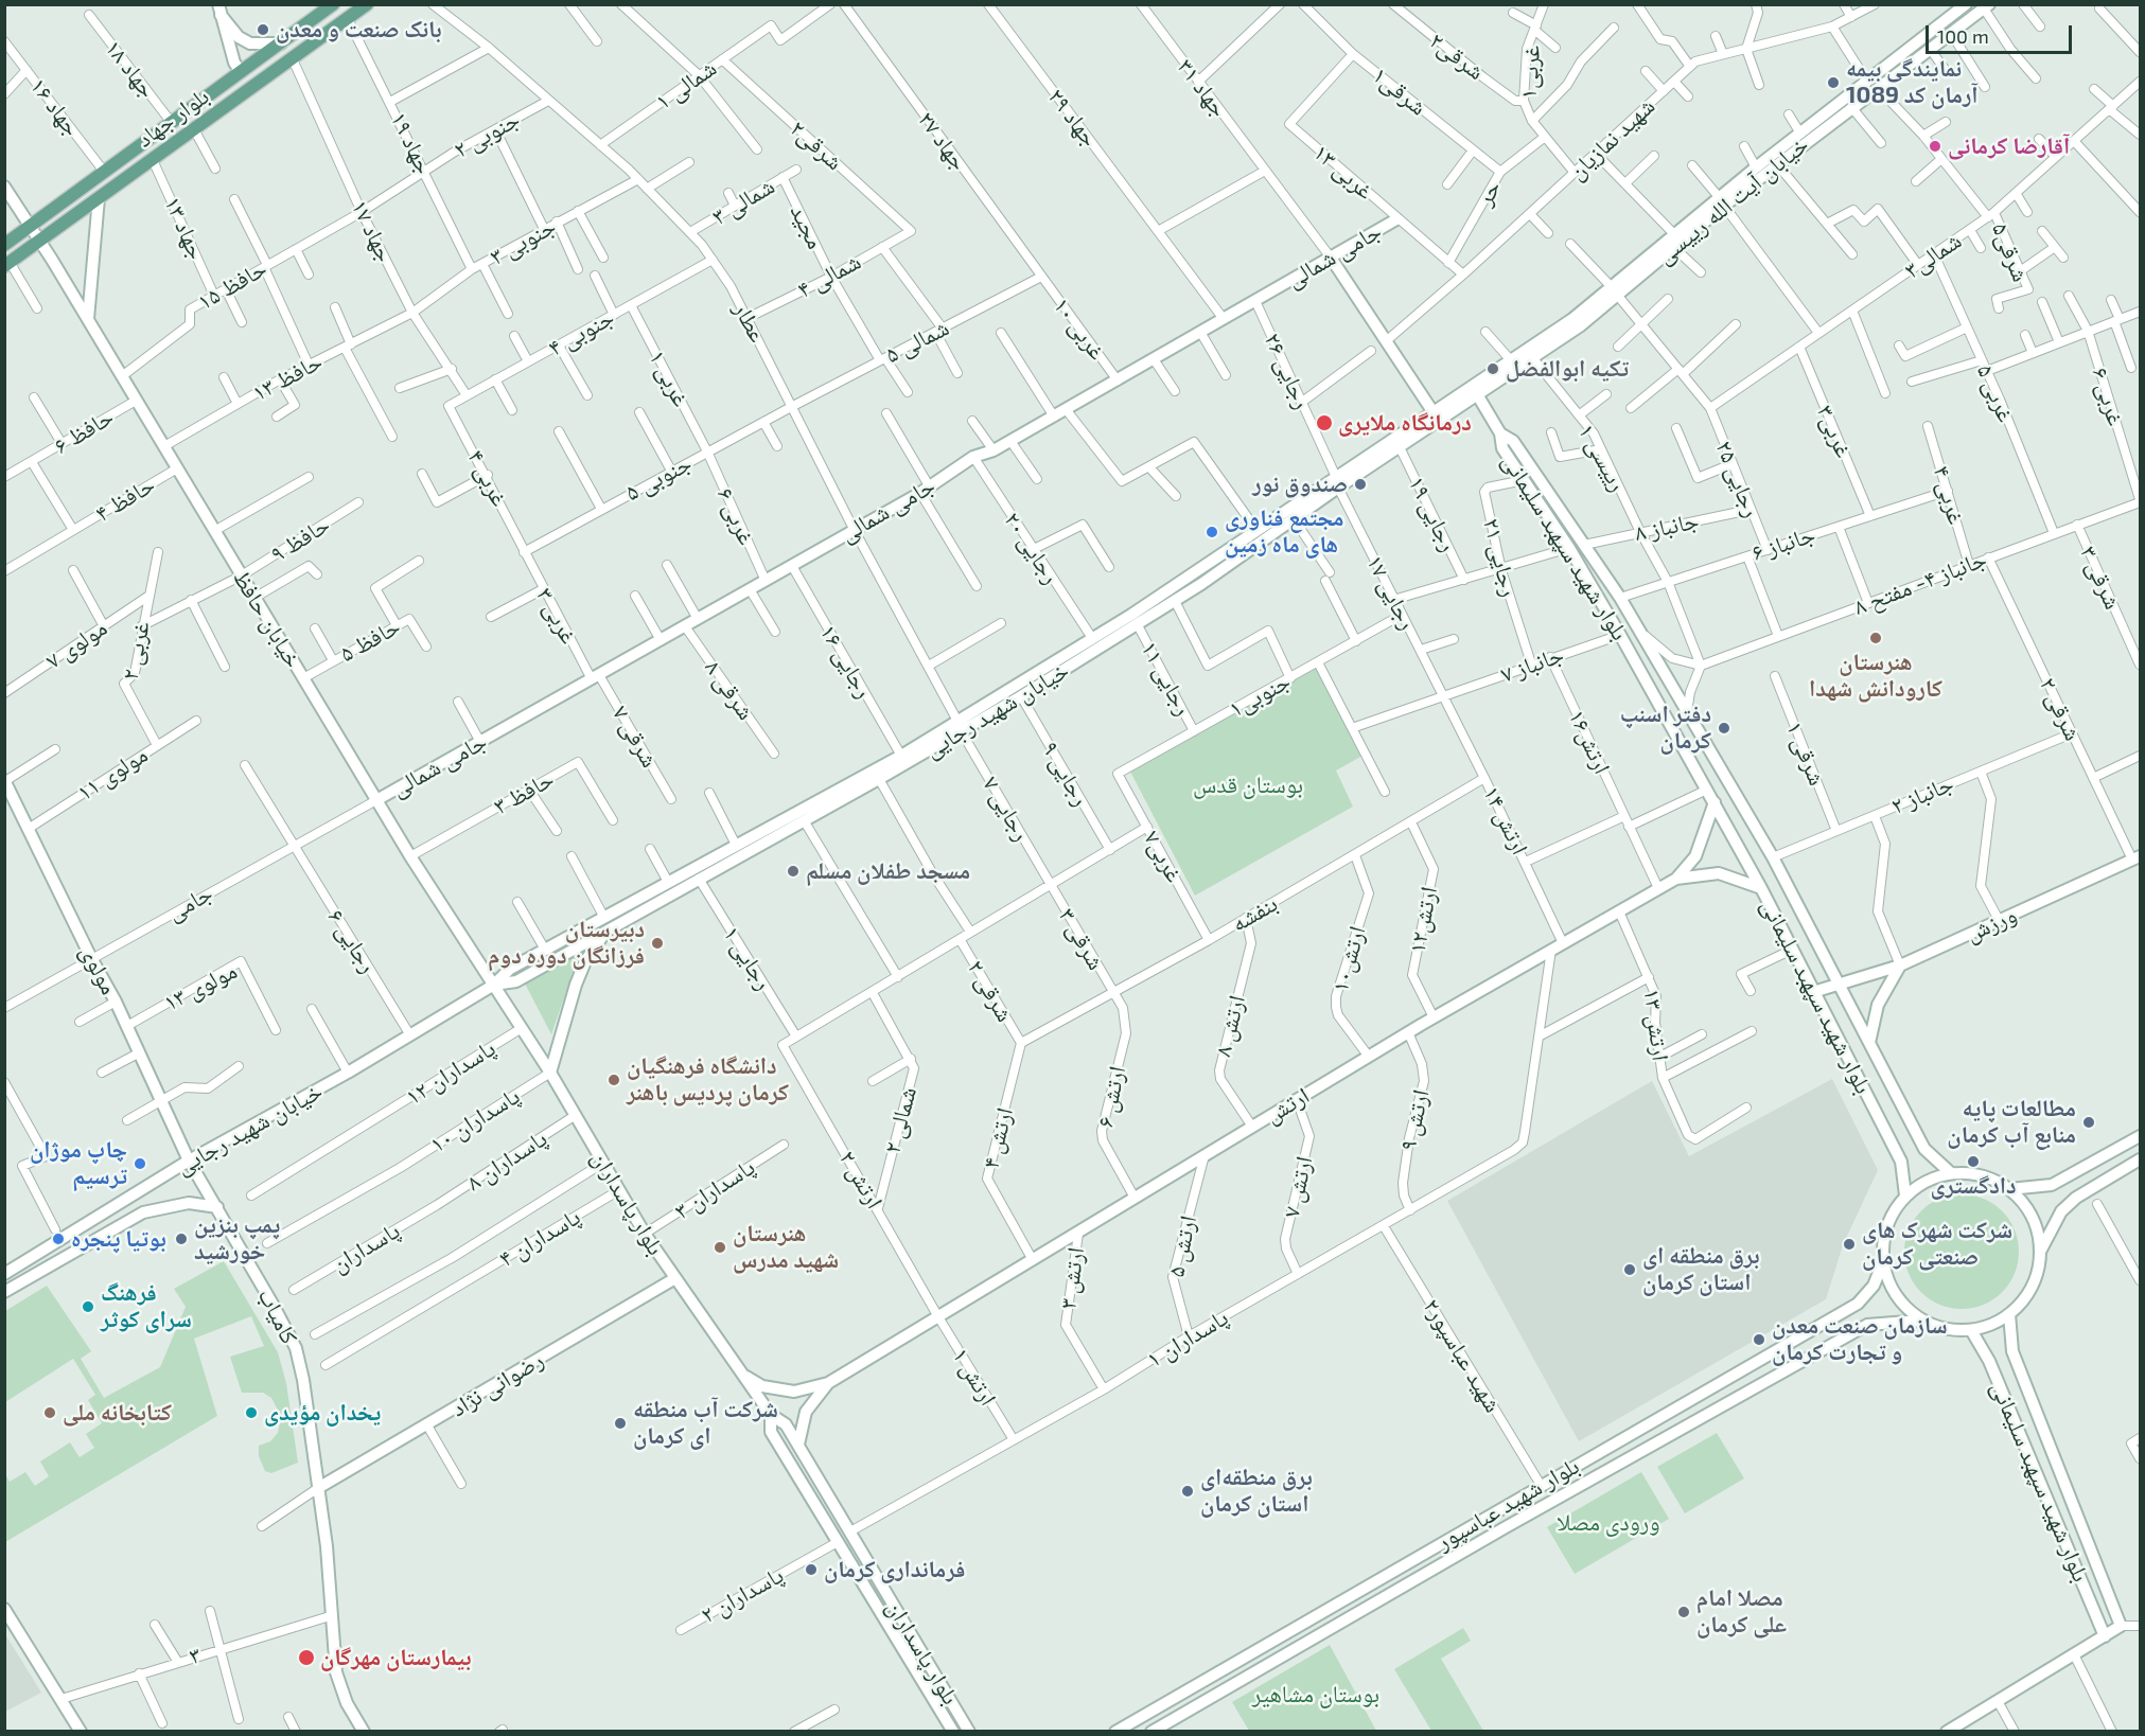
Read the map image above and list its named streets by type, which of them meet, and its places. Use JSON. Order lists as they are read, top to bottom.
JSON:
{
  "streets": {
    "main road": [
      "بلوار جهاد",
      "خیابان آیت الله رییسی",
      "جامی شمالی",
      "بلوار شهید سپهبد سلیمانی",
      "خیابان حافظ",
      "خیابان شهید رجایی",
      "ورزش",
      "مولوی",
      "ارتش",
      "بلوار پاسداران",
      "کامیاب",
      "رضوانی نژاد",
      "بلوار شهید عباسپور"
    ],
    "street": [
      "شرقی۲",
      "جهاد ۱۸",
      "غربی۱",
      "شمالی ۱",
      "جهاد ۳۱",
      "شرقی۱",
      "جهاد ۱۶",
      "جهاد ۲۹",
      "جنوبی ۲",
      "شهید نمازیان",
      "جهاد ۲۷",
      "جهاد ۱۹",
      "غربی ۱۳",
      "حر",
      "شمالی ۳",
      "مجید",
      "جهاد ۱۳",
      "جهاد ۱۷",
      "جنوبی ۳",
      "شرقی۵",
      "شمالی۳",
      "شمالی ۴",
      "حافظ ۱۵",
      "عطار",
      "غربی ۱۰",
      "جنوبی ۴",
      "شمالی ۵",
      "رجایی ۲۶",
      "حافظ ۱۳",
      "غربی ۱",
      "غربی ۵",
      "غربی ۶",
      "حافظ ۶",
      "غربی۳",
      "رییسی ۱",
      "غربی ۴",
      "جنوبی ۵",
      "رجایی ۲۵",
      "حافظ ۴",
      "رجایی ۱۹",
      "جانباز ۸",
      "حافظ ۹",
      "جانباز ۶",
      "رجایی ۲۰",
      "رجایی ۲۱",
      "شرقی ۳",
      "جانباز ۴- مفتح ۸",
      "رجایی ۱۷",
      "غربی ۳",
      "حافظ ۵",
      "مولوی ۷",
      "غربی ۲",
      "رجایی ۱۶",
      "جانباز ۷",
      "رجایی ۱۱",
      "شرقی ۸",
      "جنوبی۱",
      "شرقی ۲",
      "شرقی ۷",
      "ارتش۱۶",
      "شرقی ۱",
      "مولوی ۱۱",
      "رجایی ۹",
      "حافظ ۳",
      "جانباز ۲",
      "رجایی ۷",
      "ارتش ۱۴",
      "غربی۷",
      "جامی",
      "بنفشه",
      "ارتش۱۲",
      "رجایی ۶",
      "رجایی ۱",
      "ارتش۱۰",
      "مولوی ۱۳",
      "ارتش ۱۳",
      "ارتش ۸",
      "پاسداران ۱۲",
      "ارتش ۶",
      "پاسداران ۱۰",
      "شمالی ۲",
      "ارتش ۹",
      "ارتش ۴",
      "پاسداران ۸",
      "ارتش ۲",
      "ارتش ۷",
      "پاسداران ۳",
      "پاسداران ۴",
      "ارتش ۵",
      "پاسداران",
      "ارتش ۳",
      "پاسداران ۱",
      "شهید عباسپور۲",
      "ارتش ۱",
      "پاسداران ۲",
      "۳"
    ]
  },
  "crossings": [
    ["شرقی۲", "غربی۱"],
    ["شرقی۲", "شمالی ۱"],
    ["شرقی۲", "شمالی ۴"],
    ["جهاد ۱۸", "بلوار جهاد"],
    ["غربی۱", "حر"],
    ["شمالی ۱", "عطار"],
    ["جهاد ۳۱", "جامی شمالی"],
    ["شرقی۱", "غربی ۱۳"],
    ["شرقی۱", "حر"],
    ["جهاد ۱۶", "بلوار جهاد"],
    ["بلوار جهاد", "جهاد ۱۹"],
    ["بلوار جهاد", "جهاد ۱۳"],
    ["بلوار جهاد", "جهاد ۱۷"],
    ["بلوار جهاد", "خیابان حافظ"],
    ["جهاد ۲۹", "جامی شمالی"],
    ["جنوبی ۲", "جهاد ۱۹"],
    ["جنوبی ۲", "جهاد ۱۷"],
    ["جنوبی ۲", "حافظ ۱۵"],
    ["جنوبی ۲", "عطار"],
    ["جهاد ۲۷", "غربی ۱۰"],
    ["جهاد ۲۷", "شمالی ۵"],
    ["جهاد ۱۹", "جنوبی ۳"],
    ["غربی ۱۳", "جامی شمالی"],
    ["خیابان آیت الله رییسی", "شرقی۵"],
    ["خیابان آیت الله رییسی", "رییسی ۱"],
    ["خیابان آیت الله رییسی", "رجایی ۲۵"],
    ["خیابان آیت الله رییسی", "خیابان شهید رجایی"],
    ["شمالی ۳", "مجید"],
    ["شمالی ۳", "عطار"],
    ["مجید", "شمالی ۴"],
    ["جهاد ۱۳", "حافظ ۱۵"],
    ["جهاد ۱۷", "جنوبی ۳"],
    ["جهاد ۱۷", "حافظ ۱۵"],
    ["جهاد ۱۷", "جنوبی ۴"],
    ["جهاد ۱۷", "حافظ ۱۳"],
    ["جنوبی ۳", "عطار"],
    ["جنوبی ۳", "حافظ ۱۳"],
    ["شرقی۵", "شمالی۳"],
    ["جامی شمالی", "عطار"],
    ["جامی شمالی", "غربی ۱۰"],
    ["جامی شمالی", "رجایی ۲۶"],
    ["جامی شمالی", "غربی ۶"],
    ["جامی شمالی", "رجایی ۲۰"],
    ["جامی شمالی", "غربی ۳"],
    ["جامی شمالی", "خیابان حافظ"],
    ["جامی شمالی", "رجایی ۱۶"],
    ["جامی شمالی", "شرقی ۸"],
    ["جامی شمالی", "شرقی ۷"],
    ["جامی شمالی", "جامی"],
    ["شمالی۳", "غربی ۵"],
    ["شمالی۳", "غربی۳"],
    ["شمالی۳", "رجایی ۲۵"],
    ["شمالی ۴", "عطار"],
    ["حافظ ۱۵", "خیابان حافظ"],
    ["عطار", "جنوبی ۴"],
    ["عطار", "شمالی ۵"],
    ["عطار", "جنوبی ۵"],
    ["عطار", "خیابان شهید رجایی"],
    ["عطار", "رجایی ۷"],
    ["غربی ۱۰", "شمالی ۵"],
    ["جنوبی ۴", "غربی ۱"],
    ["جنوبی ۴", "غربی ۴"],
    ["شمالی ۵", "جنوبی ۵"],
    ["رجایی ۲۶", "رجایی ۱۷"],
    ["رجایی ۲۶", "خیابان شهید رجایی"],
    ["حافظ ۱۳", "خیابان حافظ"],
    ["غربی ۱", "غربی ۶"],
    ["غربی ۱", "جنوبی ۵"],
    ["غربی ۵", "جانباز ۴- مفتح ۸"],
    ["غربی ۶", "جنوبی ۵"],
    ["غربی ۶", "جانباز ۴- مفتح ۸"],
    ["حافظ ۶", "خیابان حافظ"],
    ["غربی۳", "جانباز ۶"],
    ["رییسی ۱", "جانباز ۸"],
    ["رییسی ۱", "جانباز ۶"],
    ["غربی ۴", "جنوبی ۵"],
    ["غربی ۴", "جانباز ۶"],
    ["غربی ۴", "جانباز ۴- مفتح ۸"],
    ["غربی ۴", "غربی ۳"],
    ["جنوبی ۵", "غربی ۳"],
    ["رجایی ۲۵", "جانباز ۸"],
    ["رجایی ۲۵", "جانباز ۶"],
    ["حافظ ۴", "خیابان حافظ"],
    ["رجایی ۱۹", "خیابان شهید رجایی"],
    ["جانباز ۸", "بلوار شهید سپهبد سلیمانی"],
    ["حافظ ۹", "خیابان حافظ"],
    ["حافظ ۹", "غربی ۲"],
    ["جانباز ۶", "بلوار شهید سپهبد سلیمانی"],
    ["بلوار شهید سپهبد سلیمانی", "رجایی ۲۱"],
    ["بلوار شهید سپهبد سلیمانی", "جانباز ۷"],
    ["بلوار شهید سپهبد سلیمانی", "جانباز ۲"],
    ["بلوار شهید سپهبد سلیمانی", "ورزش"],
    ["بلوار شهید سپهبد سلیمانی", "ارتش"],
    ["بلوار شهید سپهبد سلیمانی", "بلوار شهید عباسپور"],
    ["رجایی ۲۰", "خیابان شهید رجایی"],
    ["رجایی ۲۱", "جانباز ۷"],
    ["شرقی ۳", "جانباز ۴- مفتح ۸"],
    ["شرقی ۳", "رجایی ۷"],
    ["شرقی ۳", "بنفشه"],
    ["شرقی ۳", "ارتش ۶"],
    ["جانباز ۴- مفتح ۸", "شرقی ۲"],
    ["رجایی ۱۷", "جانباز ۷"],
    ["رجایی ۱۷", "جنوبی۱"],
    ["رجایی ۱۷", "خیابان شهید رجایی"],
    ["رجایی ۱۷", "ارتش ۱۴"],
    ["غربی ۳", "شرقی ۷"],
    ["خیابان حافظ", "حافظ ۵"],
    ["خیابان حافظ", "خیابان شهید رجایی"],
    ["خیابان حافظ", "حافظ ۳"],
    ["خیابان حافظ", "جامی"],
    ["خیابان حافظ", "بلوار پاسداران"],
    ["مولوی ۷", "غربی ۲"],
    ["غربی ۲", "مولوی ۱۱"],
    ["رجایی ۱۶", "خیابان شهید رجایی"],
    ["جانباز ۷", "ارتش۱۶"],
    ["جانباز ۷", "ارتش ۱۴"],
    ["رجایی ۱۱", "جنوبی۱"],
    ["رجایی ۱۱", "خیابان شهید رجایی"],
    ["جنوبی۱", "غربی۷"],
    ["شرقی ۲", "جانباز ۲"],
    ["شرقی ۲", "بنفشه"],
    ["شرقی ۲", "ورزش"],
    ["شرقی ۲", "ارتش ۴"],
    ["خیابان شهید رجایی", "رجایی ۹"],
    ["خیابان شهید رجایی", "رجایی ۷"],
    ["خیابان شهید رجایی", "رجایی ۶"],
    ["خیابان شهید رجایی", "رجایی ۱"],
    ["خیابان شهید رجایی", "مولوی"],
    ["خیابان شهید رجایی", "بلوار پاسداران"],
    ["خیابان شهید رجایی", "کامیاب"],
    ["ارتش۱۶", "ارتش"],
    ["شرقی ۱", "جانباز ۲"],
    ["مولوی ۱۱", "مولوی"],
    ["ارتش ۱۴", "بنفشه"],
    ["ارتش ۱۴", "ارتش"],
    ["غربی۷", "بنفشه"],
    ["جامی", "رجایی ۶"],
    ["جامی", "مولوی"],
    ["بنفشه", "ارتش۱۲"],
    ["بنفشه", "ارتش۱۰"],
    ["بنفشه", "ارتش ۸"],
    ["بنفشه", "ارتش ۶"],
    ["بنفشه", "ارتش ۴"],
    ["ارتش۱۲", "ارتش"],
    ["رجایی ۱", "ارتش ۲"],
    ["ارتش۱۰", "ارتش"],
    ["مولوی", "مولوی ۱۳"],
    ["مولوی", "کامیاب"],
    ["ارتش ۱۳", "ارتش"],
    ["ارتش ۸", "ارتش"],
    ["پاسداران ۱۲", "بلوار پاسداران"],
    ["ارتش ۶", "ارتش"],
    ["ارتش", "ارتش ۹"],
    ["ارتش", "ارتش ۴"],
    ["ارتش", "ارتش ۲"],
    ["ارتش", "ارتش ۷"],
    ["ارتش", "ارتش ۵"],
    ["ارتش", "ارتش ۳"],
    ["ارتش", "ارتش ۱"],
    ["پاسداران ۱۰", "بلوار پاسداران"],
    ["شمالی ۲", "ارتش ۲"],
    ["ارتش ۹", "پاسداران ۱"],
    ["پاسداران ۸", "بلوار پاسداران"],
    ["پاسداران ۸", "پاسداران"],
    ["ارتش ۲", "ارتش ۱"],
    ["ارتش ۷", "پاسداران ۱"],
    ["پاسداران ۳", "بلوار پاسداران"],
    ["بلوار پاسداران", "پاسداران ۴"],
    ["بلوار پاسداران", "پاسداران ۱"],
    ["بلوار پاسداران", "رضوانی نژاد"],
    ["بلوار پاسداران", "پاسداران ۲"],
    ["ارتش ۵", "پاسداران ۱"],
    ["ارتش ۳", "پاسداران ۱"],
    ["کامیاب", "رضوانی نژاد"],
    ["کامیاب", "۳"],
    ["پاسداران ۱", "شهید عباسپور۲"],
    ["پاسداران ۱", "ارتش ۱"],
    ["شهید عباسپور۲", "بلوار شهید عباسپور"]
  ],
  "parks": ["بوستان قدس", "ورودی مصلا", "بوستان مشاهیر"],
  "places": [
    "بانک صنعت و معدن",
    "نمایندگی بیمه آرمان کد 1089",
    "آقارضا کرمانی",
    "تکیه ابوالفضل",
    "درمانگاه ملایری",
    "صندوق نور",
    "مجتمع فناوری های ماه زمین",
    "هنرستان کارودانش شهدا",
    "دفتر اسنپ کرمان",
    "مسجد طفلان مسلم",
    "دبیرستان فرزانگان دوره دوم",
    "دانشگاه فرهنگیان کرمان پردیس باهنر",
    "مطالعات پایه منابع آب کرمان",
    "دادگستری",
    "چاپ موژان ترسیم",
    "بوتیا پنجره",
    "پمپ بنزین خورشید",
    "شرکت شهرک های صنعتی کرمان",
    "هنرستان شهید مدرس",
    "برق منطقه ای استان کرمان",
    "فرهنگ سرای کوثر",
    "سازمان صنعت معدن و تجارت کرمان",
    "کتابخانه ملی",
    "یخدان مؤیدی",
    "شرکت آب منطقه ای کرمان",
    "برق منطقه‌ای استان کرمان",
    "فرمانداری کرمان",
    "مصلا امام علی کرمان",
    "بیمارستان مهرگان"
  ],
  "scale_bar": "100 m"
}
